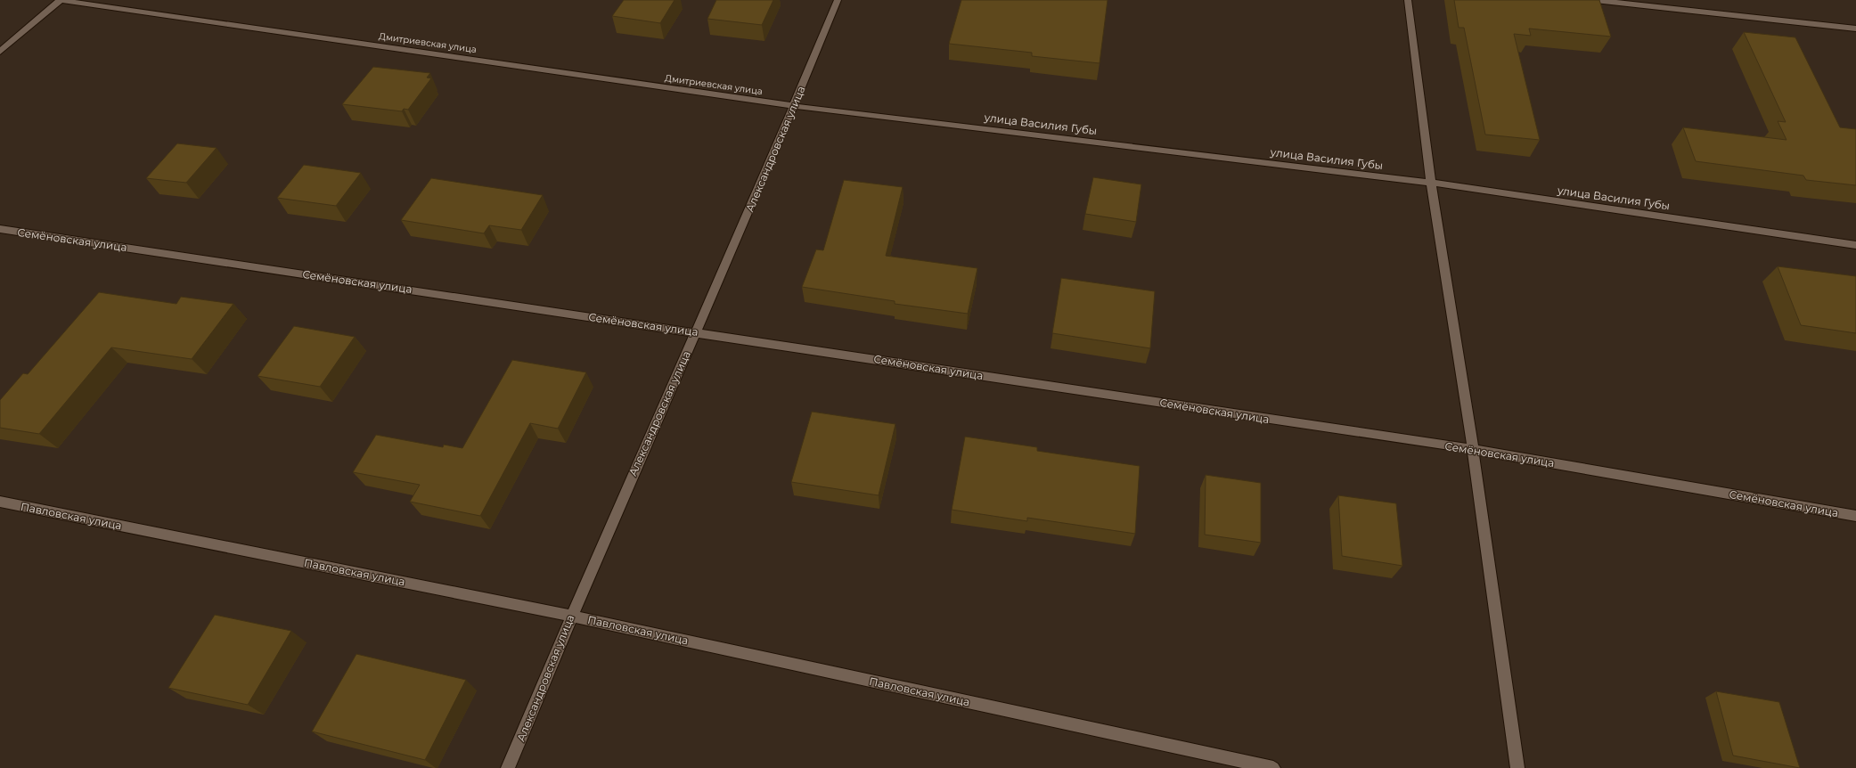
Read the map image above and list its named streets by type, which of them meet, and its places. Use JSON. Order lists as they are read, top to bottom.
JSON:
{
  "streets": {
    "street": [
      "Дмитриевская улица",
      "улица Василия Губы",
      "Александровская улица",
      "Семёновская улица",
      "Павловская улица"
    ]
  },
  "crossings": [
    ["Дмитриевская улица", "улица Василия Губы"],
    ["Дмитриевская улица", "Александровская улица"],
    ["улица Василия Губы", "Александровская улица"],
    ["Александровская улица", "Семёновская улица"],
    ["Александровская улица", "Павловская улица"]
  ]
}
